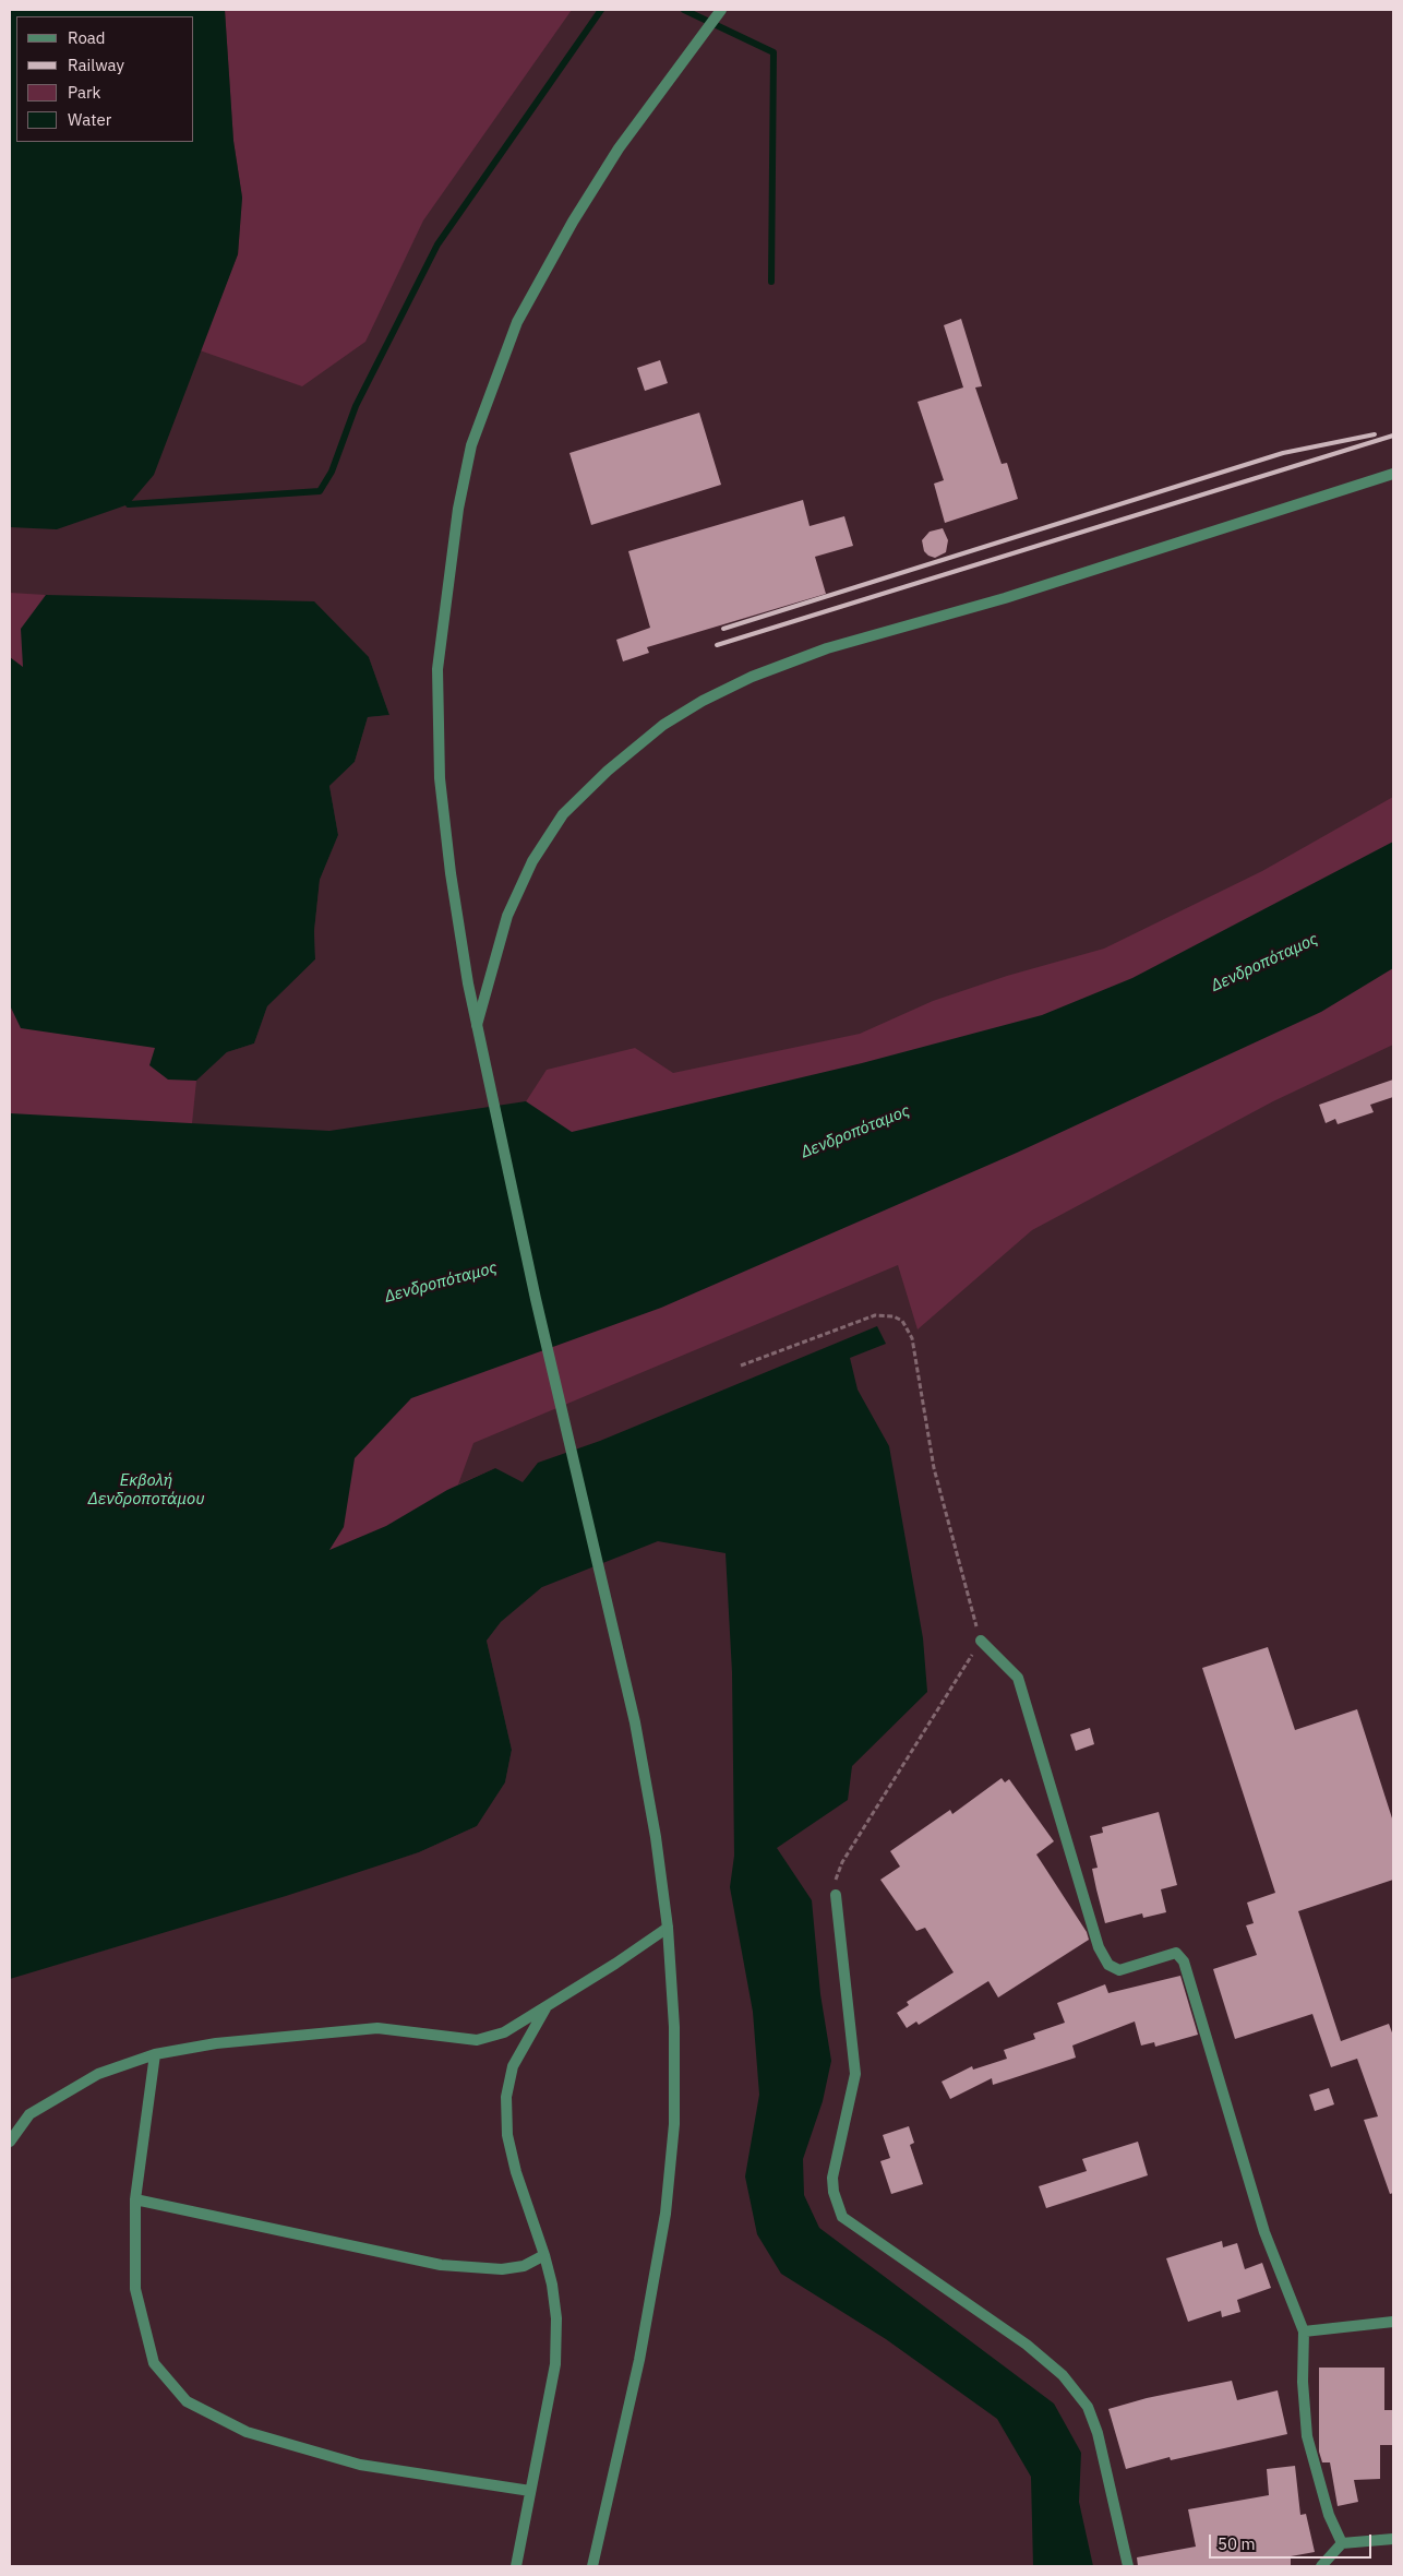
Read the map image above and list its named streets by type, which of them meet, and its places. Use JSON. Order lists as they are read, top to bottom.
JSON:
{
  "water": ["Δενδροπόταμος", "Εκβολή Δενδροποτάμου"],
  "legend": [
    "Road",
    "Railway",
    "Park",
    "Water"
  ],
  "scale_bar": "50 m"
}
